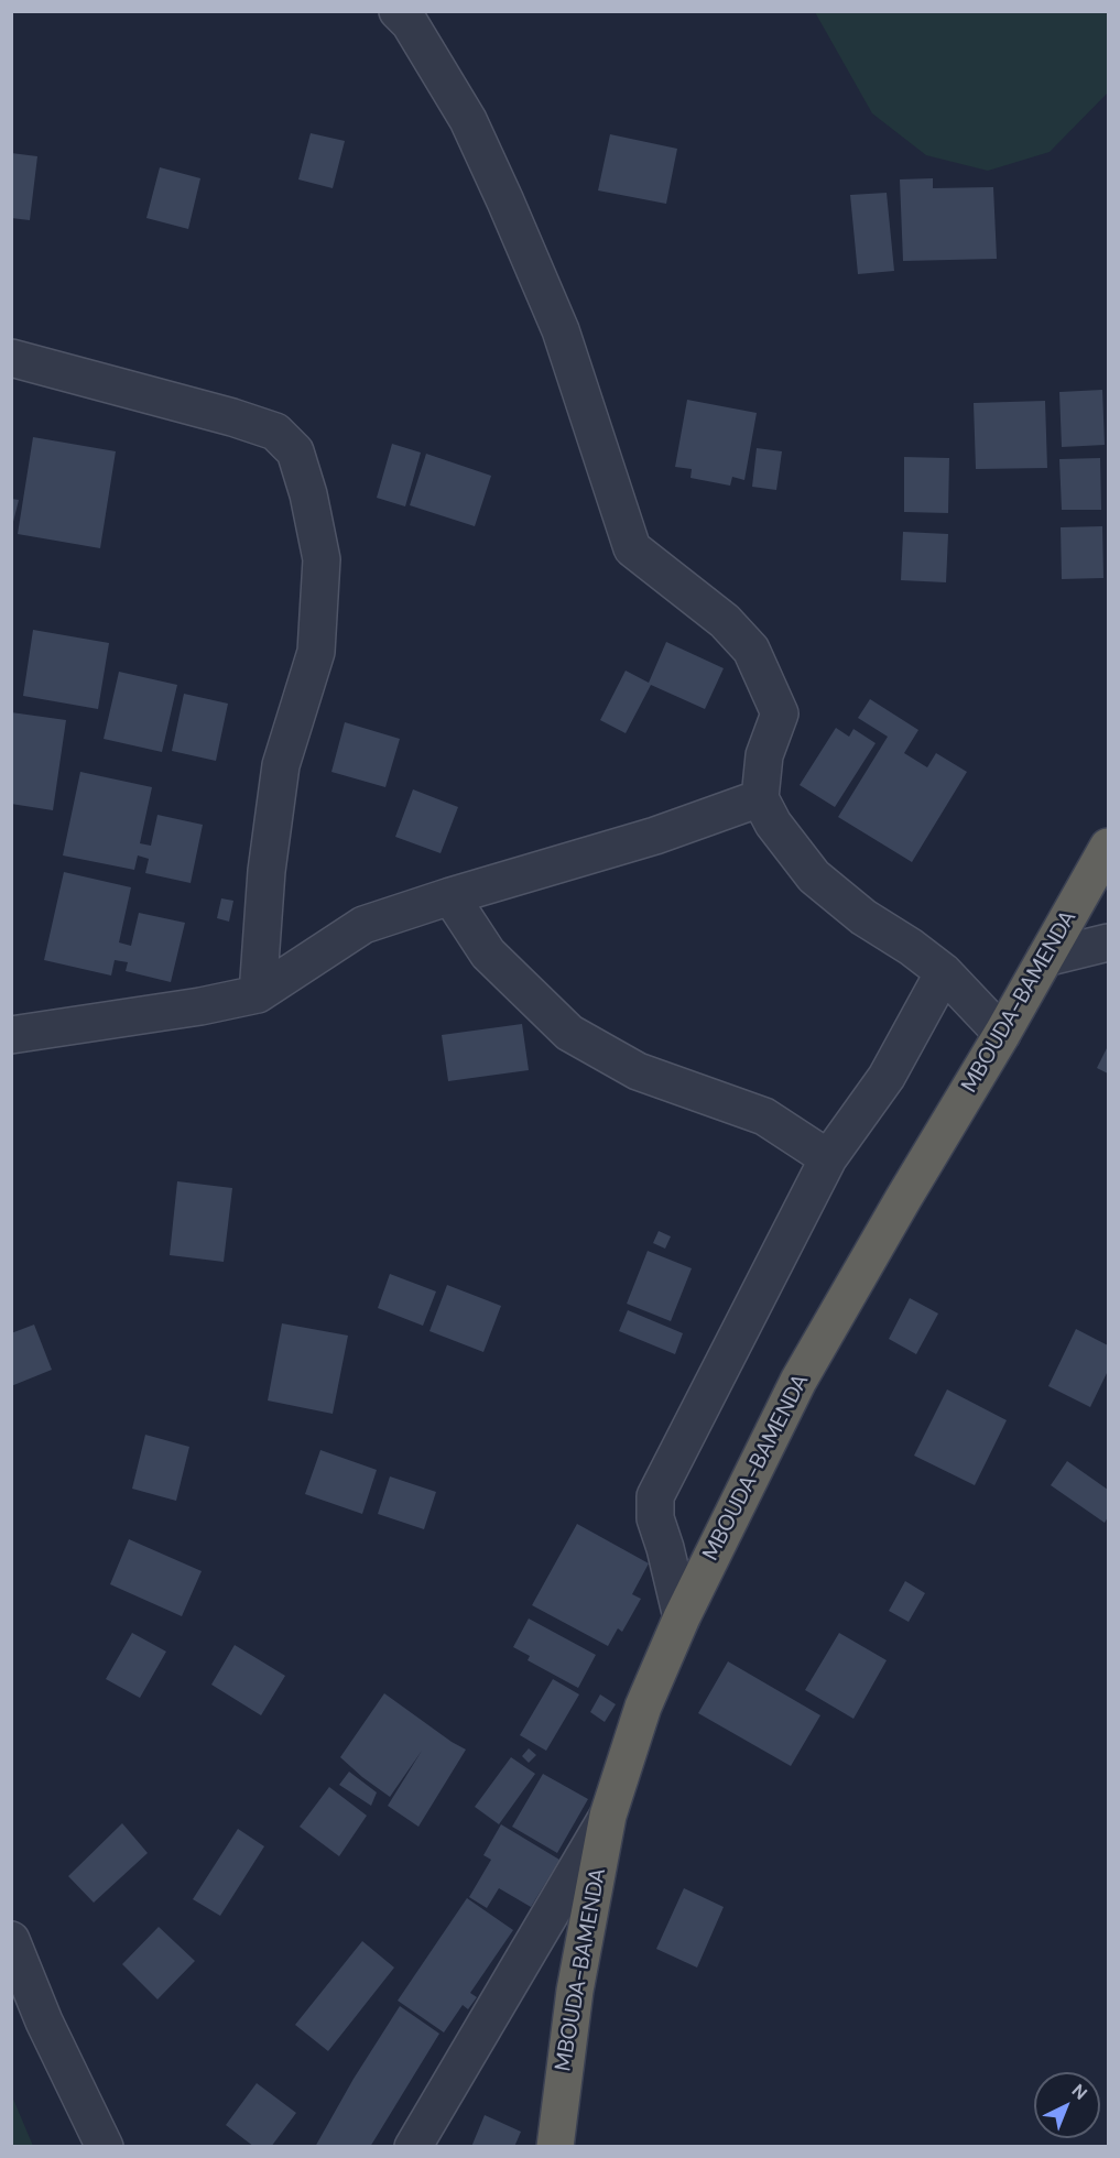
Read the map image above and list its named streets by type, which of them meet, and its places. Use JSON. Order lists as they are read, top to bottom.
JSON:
{
  "streets": {
    "highway": ["MBOUDA-BAMENDA"]
  },
  "north": "top right"
}
